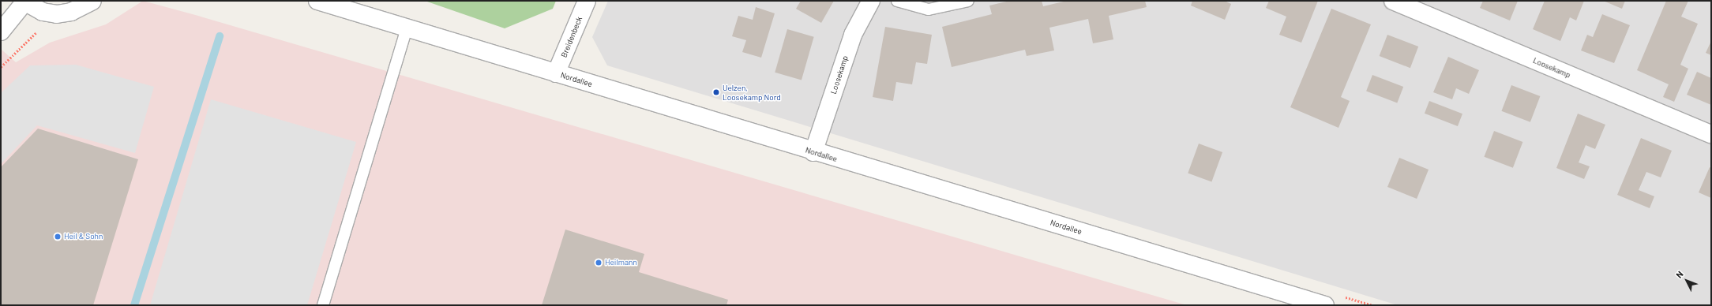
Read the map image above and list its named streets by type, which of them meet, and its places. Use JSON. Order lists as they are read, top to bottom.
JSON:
{
  "streets": {
    "street": ["Breidenbeck", "Loosekamp", "Nordallee"]
  },
  "crossings": [
    ["Breidenbeck", "Nordallee"],
    ["Loosekamp", "Nordallee"]
  ],
  "places": ["Uelzen, Loosekamp Nord", "Heil & Sohn", "Heilmann"],
  "north": "top left"
}
